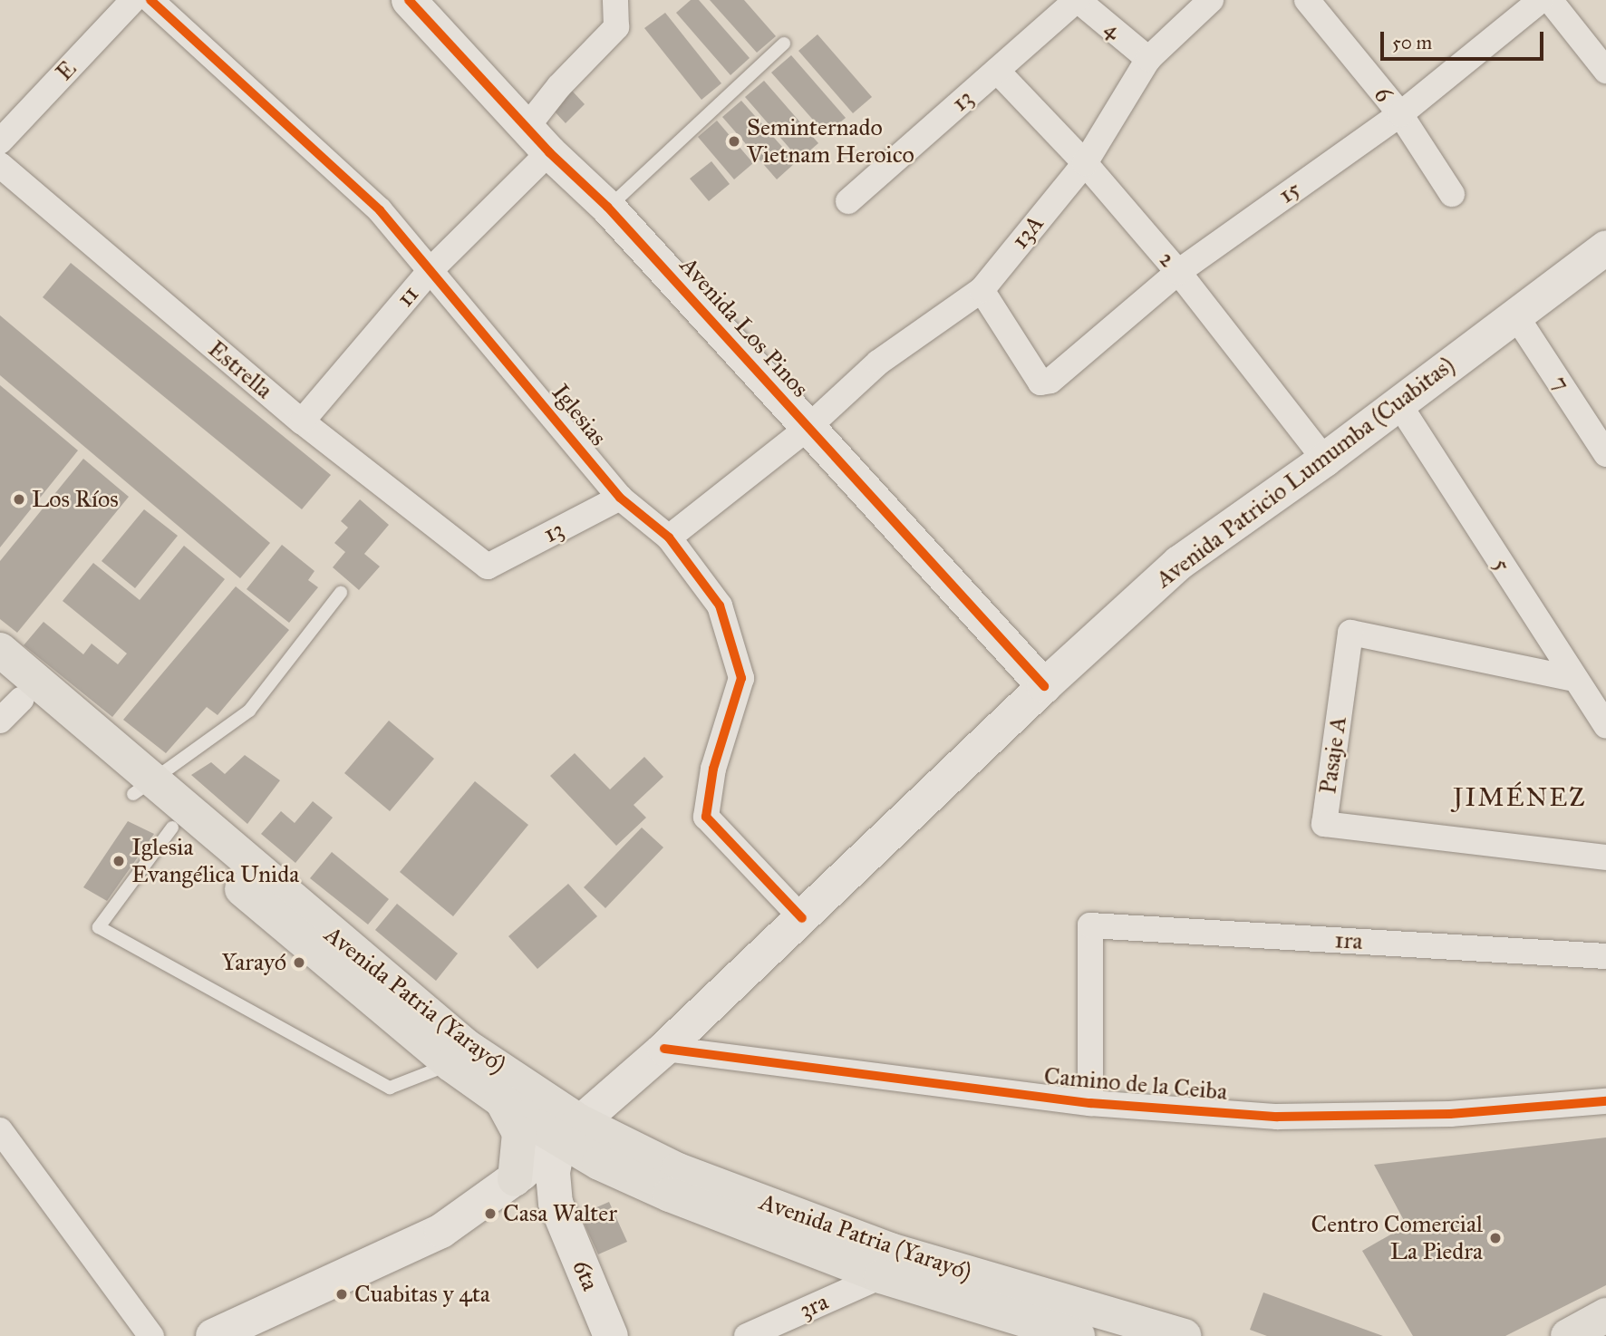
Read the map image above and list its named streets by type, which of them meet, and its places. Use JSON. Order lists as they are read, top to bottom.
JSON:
{
  "streets": {
    "main road": [
      "Avenida Los Pinos",
      "Avenida Patricio Lumumba (Cuabitas)",
      "Avenida Patria (Yarayó)",
      "6ta"
    ],
    "street": [
      "4",
      "E",
      "6",
      "13",
      "15",
      "13A",
      "2",
      "11",
      "Estrella",
      "7",
      "Iglesias",
      "5",
      "Pasaje A",
      "1ra",
      "Camino de la Ceiba",
      "3ra"
    ]
  },
  "crossings": [
    ["4", "13"],
    ["4", "13A"],
    ["6", "15"],
    ["13", "2"],
    ["13", "Estrella"],
    ["13", "Iglesias"],
    ["15", "13A"],
    ["15", "2"],
    ["13A", "2"],
    ["13A", "Avenida Los Pinos"],
    ["2", "Avenida Patricio Lumumba (Cuabitas)"],
    ["11", "Avenida Los Pinos"],
    ["11", "Estrella"],
    ["11", "Iglesias"],
    ["Avenida Los Pinos", "Avenida Patricio Lumumba (Cuabitas)"],
    ["7", "Avenida Patricio Lumumba (Cuabitas)"],
    ["Iglesias", "Avenida Patricio Lumumba (Cuabitas)"],
    ["Avenida Patricio Lumumba (Cuabitas)", "5"],
    ["Avenida Patricio Lumumba (Cuabitas)", "Avenida Patria (Yarayó)"],
    ["Avenida Patricio Lumumba (Cuabitas)", "Camino de la Ceiba"],
    ["Avenida Patricio Lumumba (Cuabitas)", "6ta"],
    ["5", "Pasaje A"],
    ["1ra", "Camino de la Ceiba"],
    ["Avenida Patria (Yarayó)", "6ta"],
    ["Avenida Patria (Yarayó)", "3ra"]
  ],
  "districts": ["JIMÉNEZ"],
  "places": [
    "Seminternado Vietnam Heroico",
    "Los Ríos",
    "Iglesia Evangélica Unida",
    "Yarayó",
    "Casa Walter",
    "Centro Comercial La Piedra",
    "Cuabitas y 4ta"
  ],
  "scale_bar": "50 m"
}
